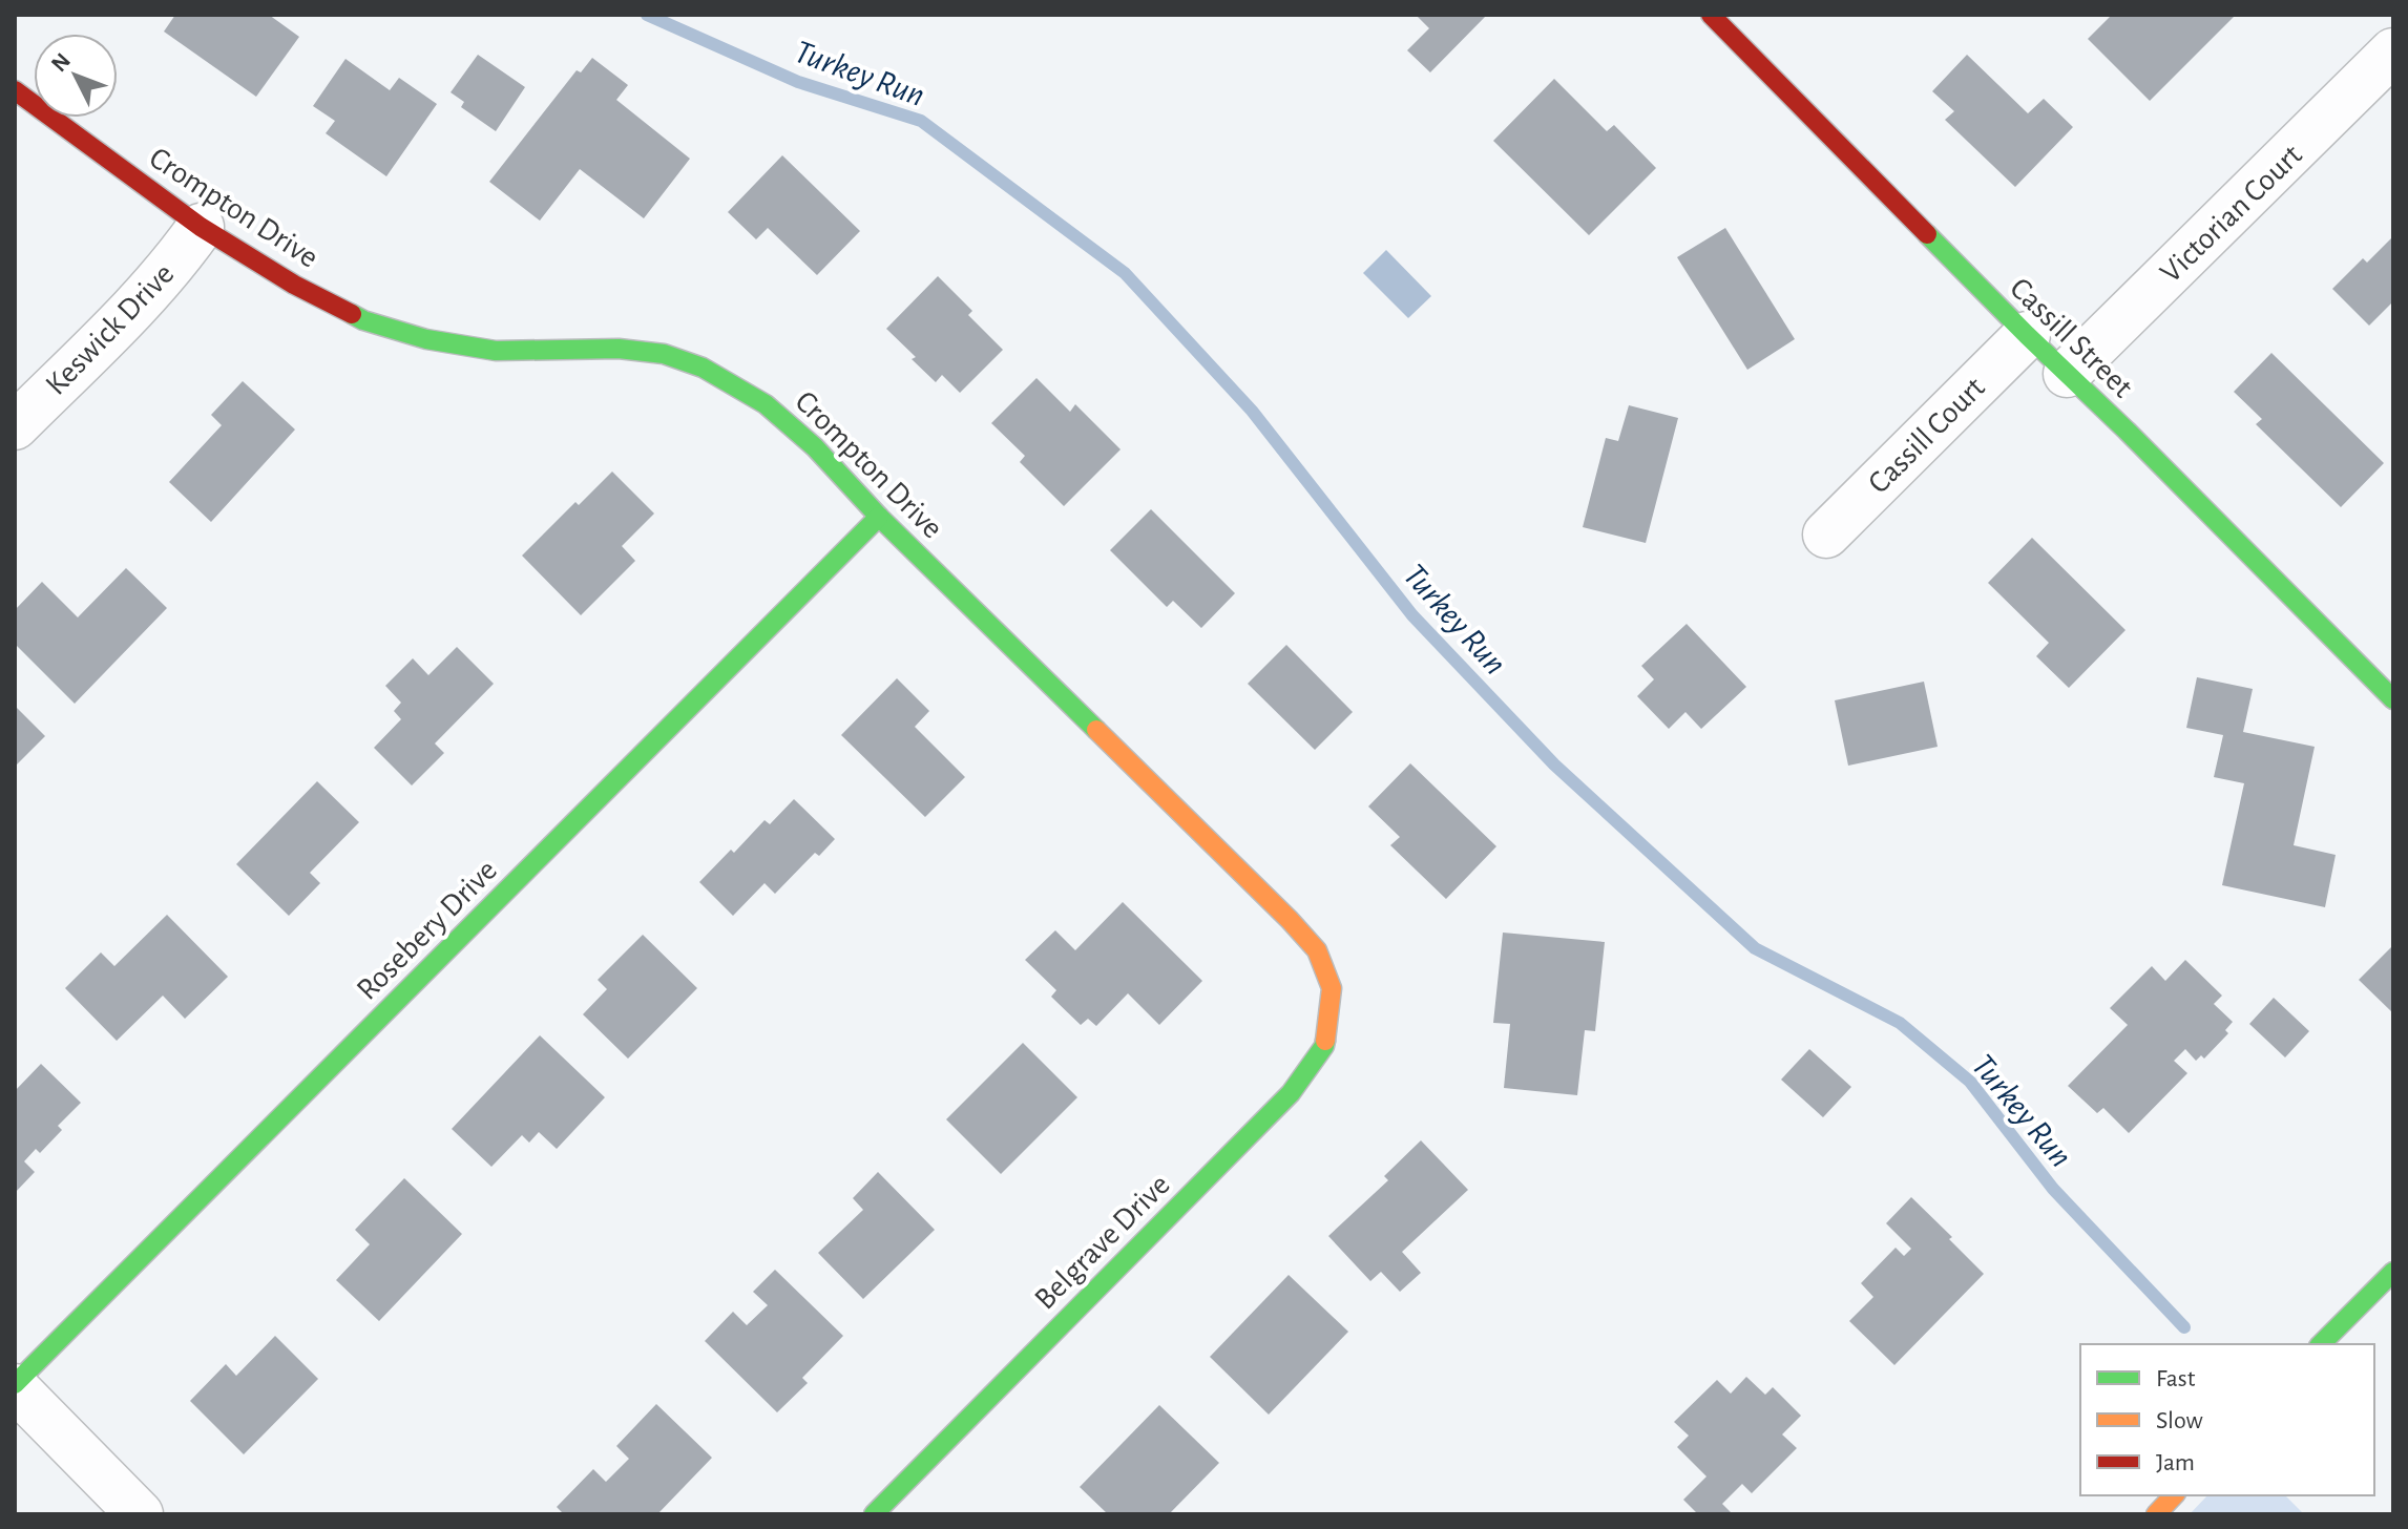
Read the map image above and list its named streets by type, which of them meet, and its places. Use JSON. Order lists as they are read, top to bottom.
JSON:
{
  "streets": {
    "street": [
      "Crompton Drive",
      "Victorian Court",
      "Keswick Drive",
      "Cassill Street",
      "Cassill Court",
      "Rosebery Drive",
      "Belgrave Drive"
    ]
  },
  "crossings": [
    ["Crompton Drive", "Keswick Drive"],
    ["Crompton Drive", "Rosebery Drive"],
    ["Crompton Drive", "Belgrave Drive"],
    ["Victorian Court", "Cassill Street"],
    ["Cassill Street", "Cassill Court"]
  ],
  "water": ["Turkey Run"],
  "legend": ["Fast", "Slow", "Jam"],
  "north": "top left"
}
